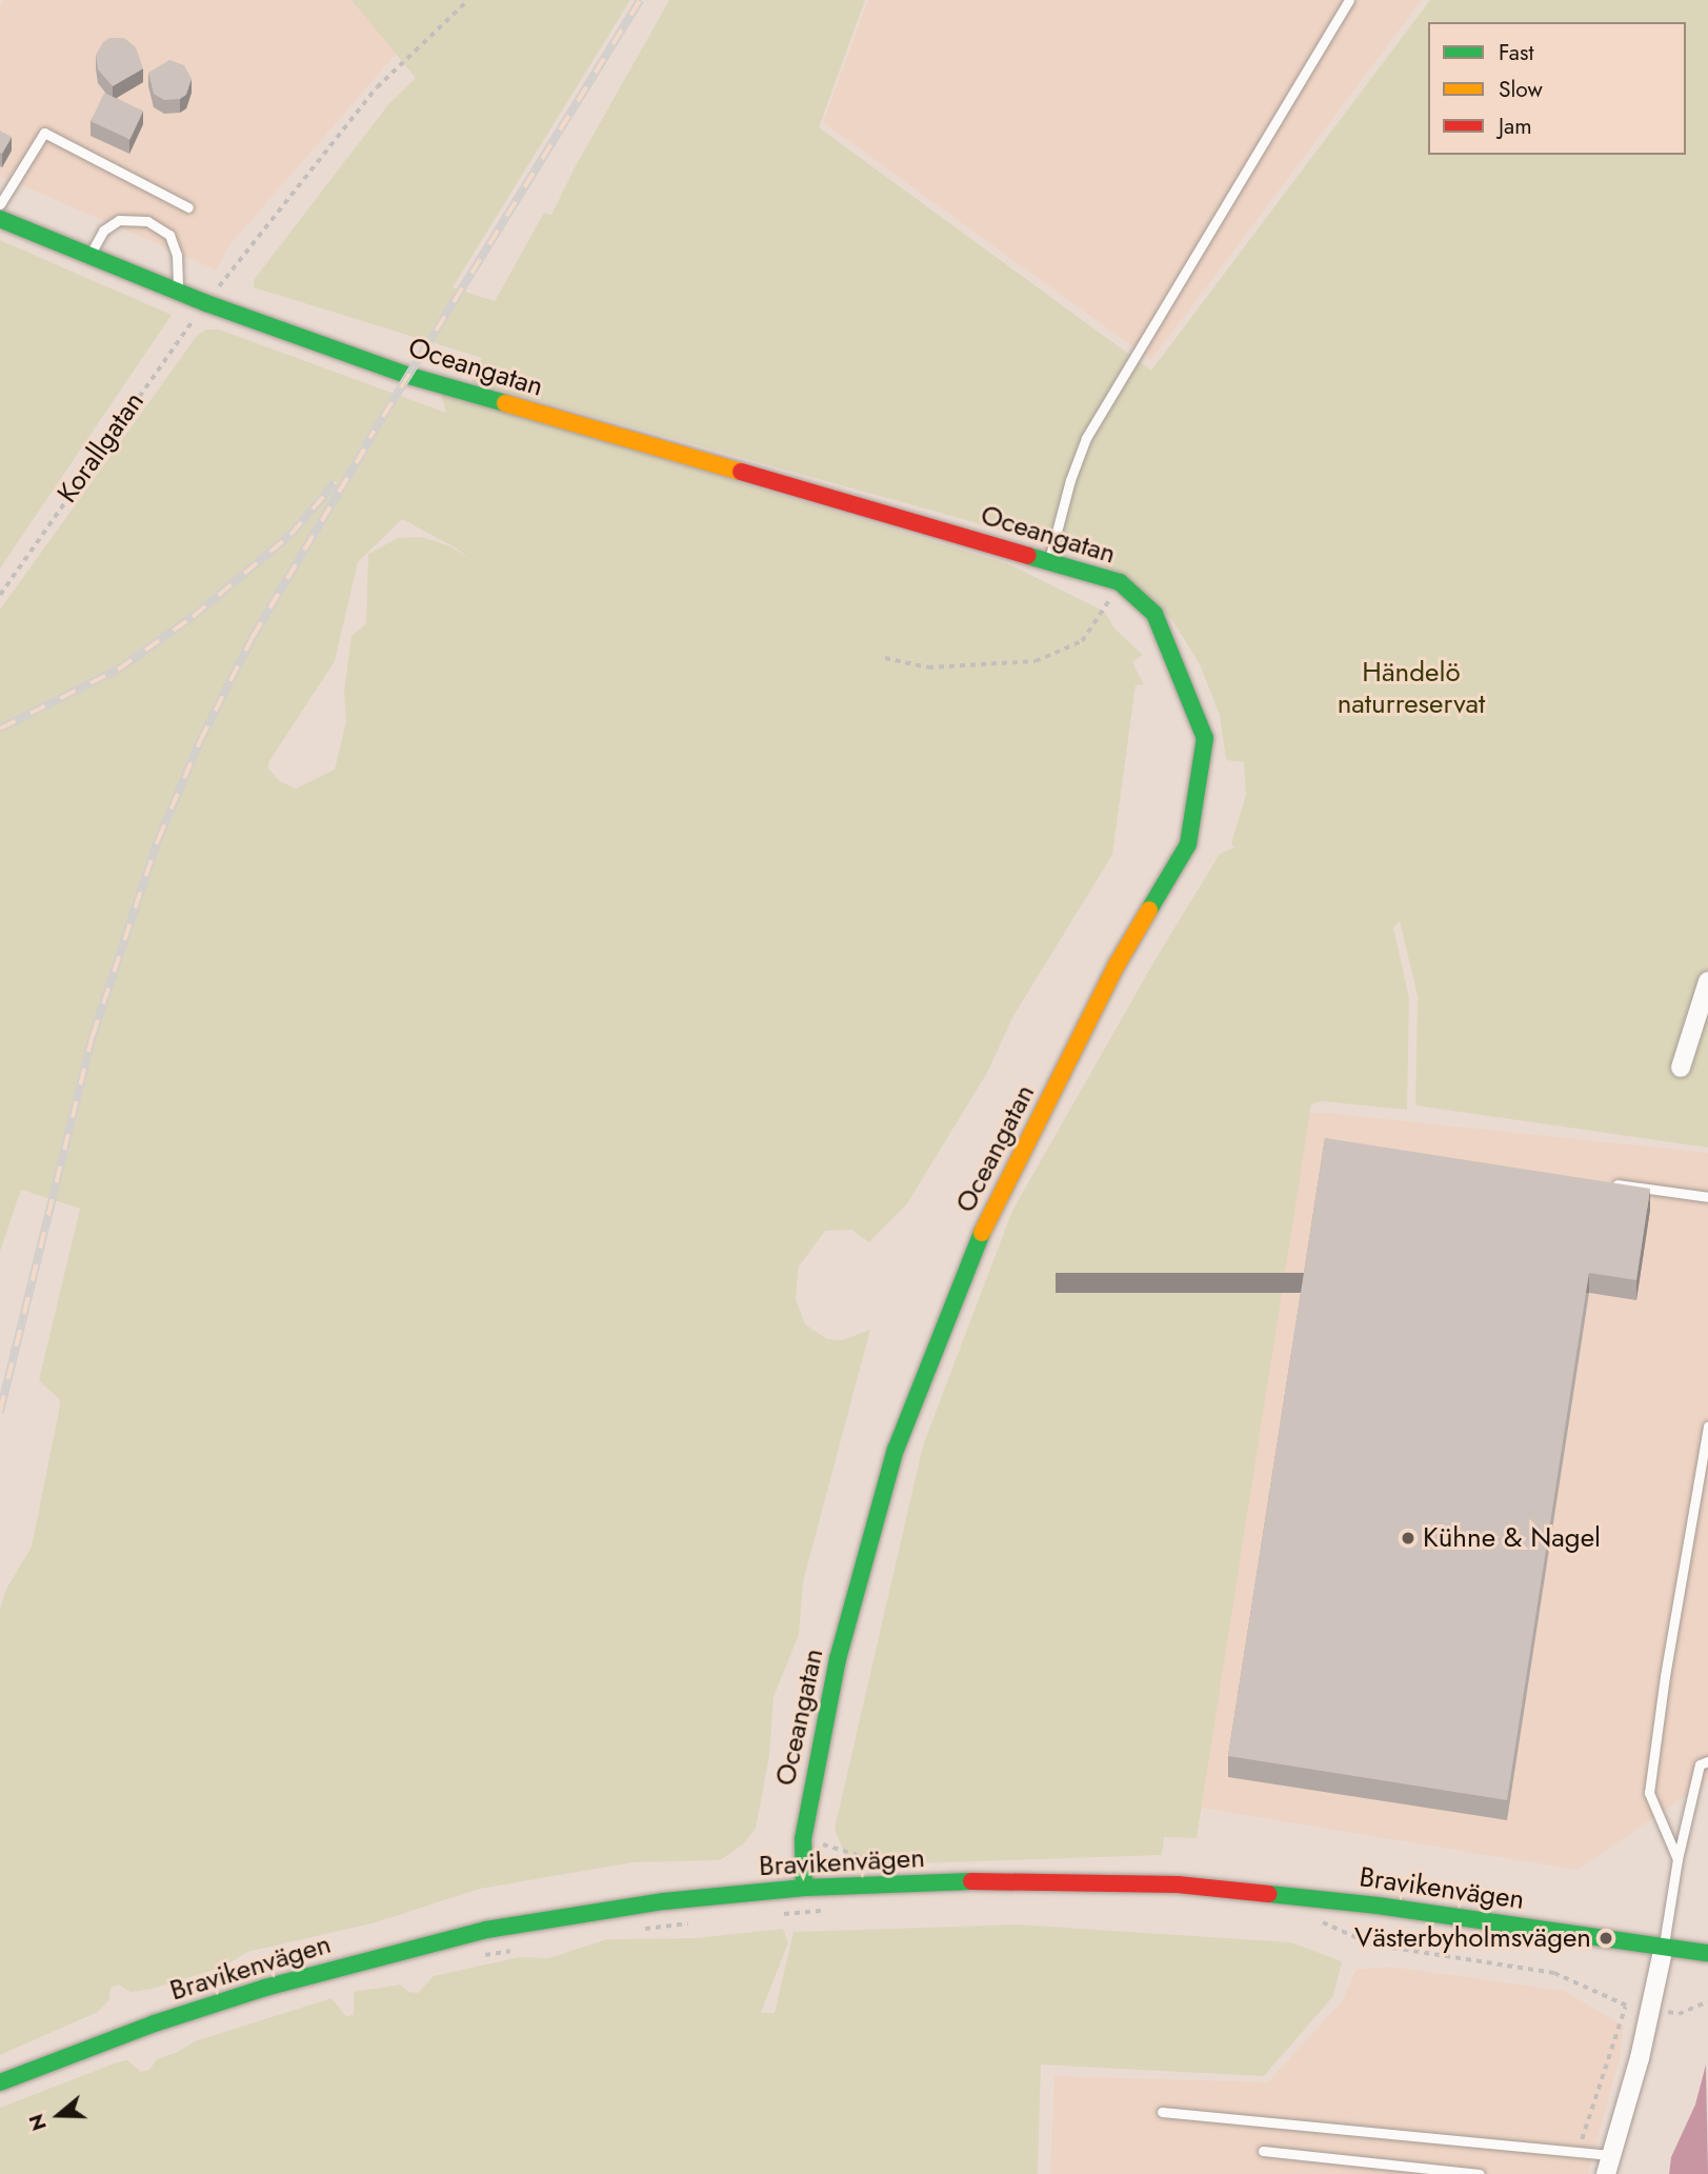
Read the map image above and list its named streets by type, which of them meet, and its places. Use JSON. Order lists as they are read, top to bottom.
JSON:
{
  "streets": {
    "street": ["Oceangatan", "Bravikenvägen"],
    "path": ["Korallgatan"]
  },
  "crossings": [
    ["Oceangatan", "Korallgatan"],
    ["Oceangatan", "Bravikenvägen"]
  ],
  "parks": ["Händelö naturreservat"],
  "places": ["Kühne & Nagel", "Västerbyholmsvägen"],
  "legend": ["Fast", "Slow", "Jam"],
  "north": "left"
}
